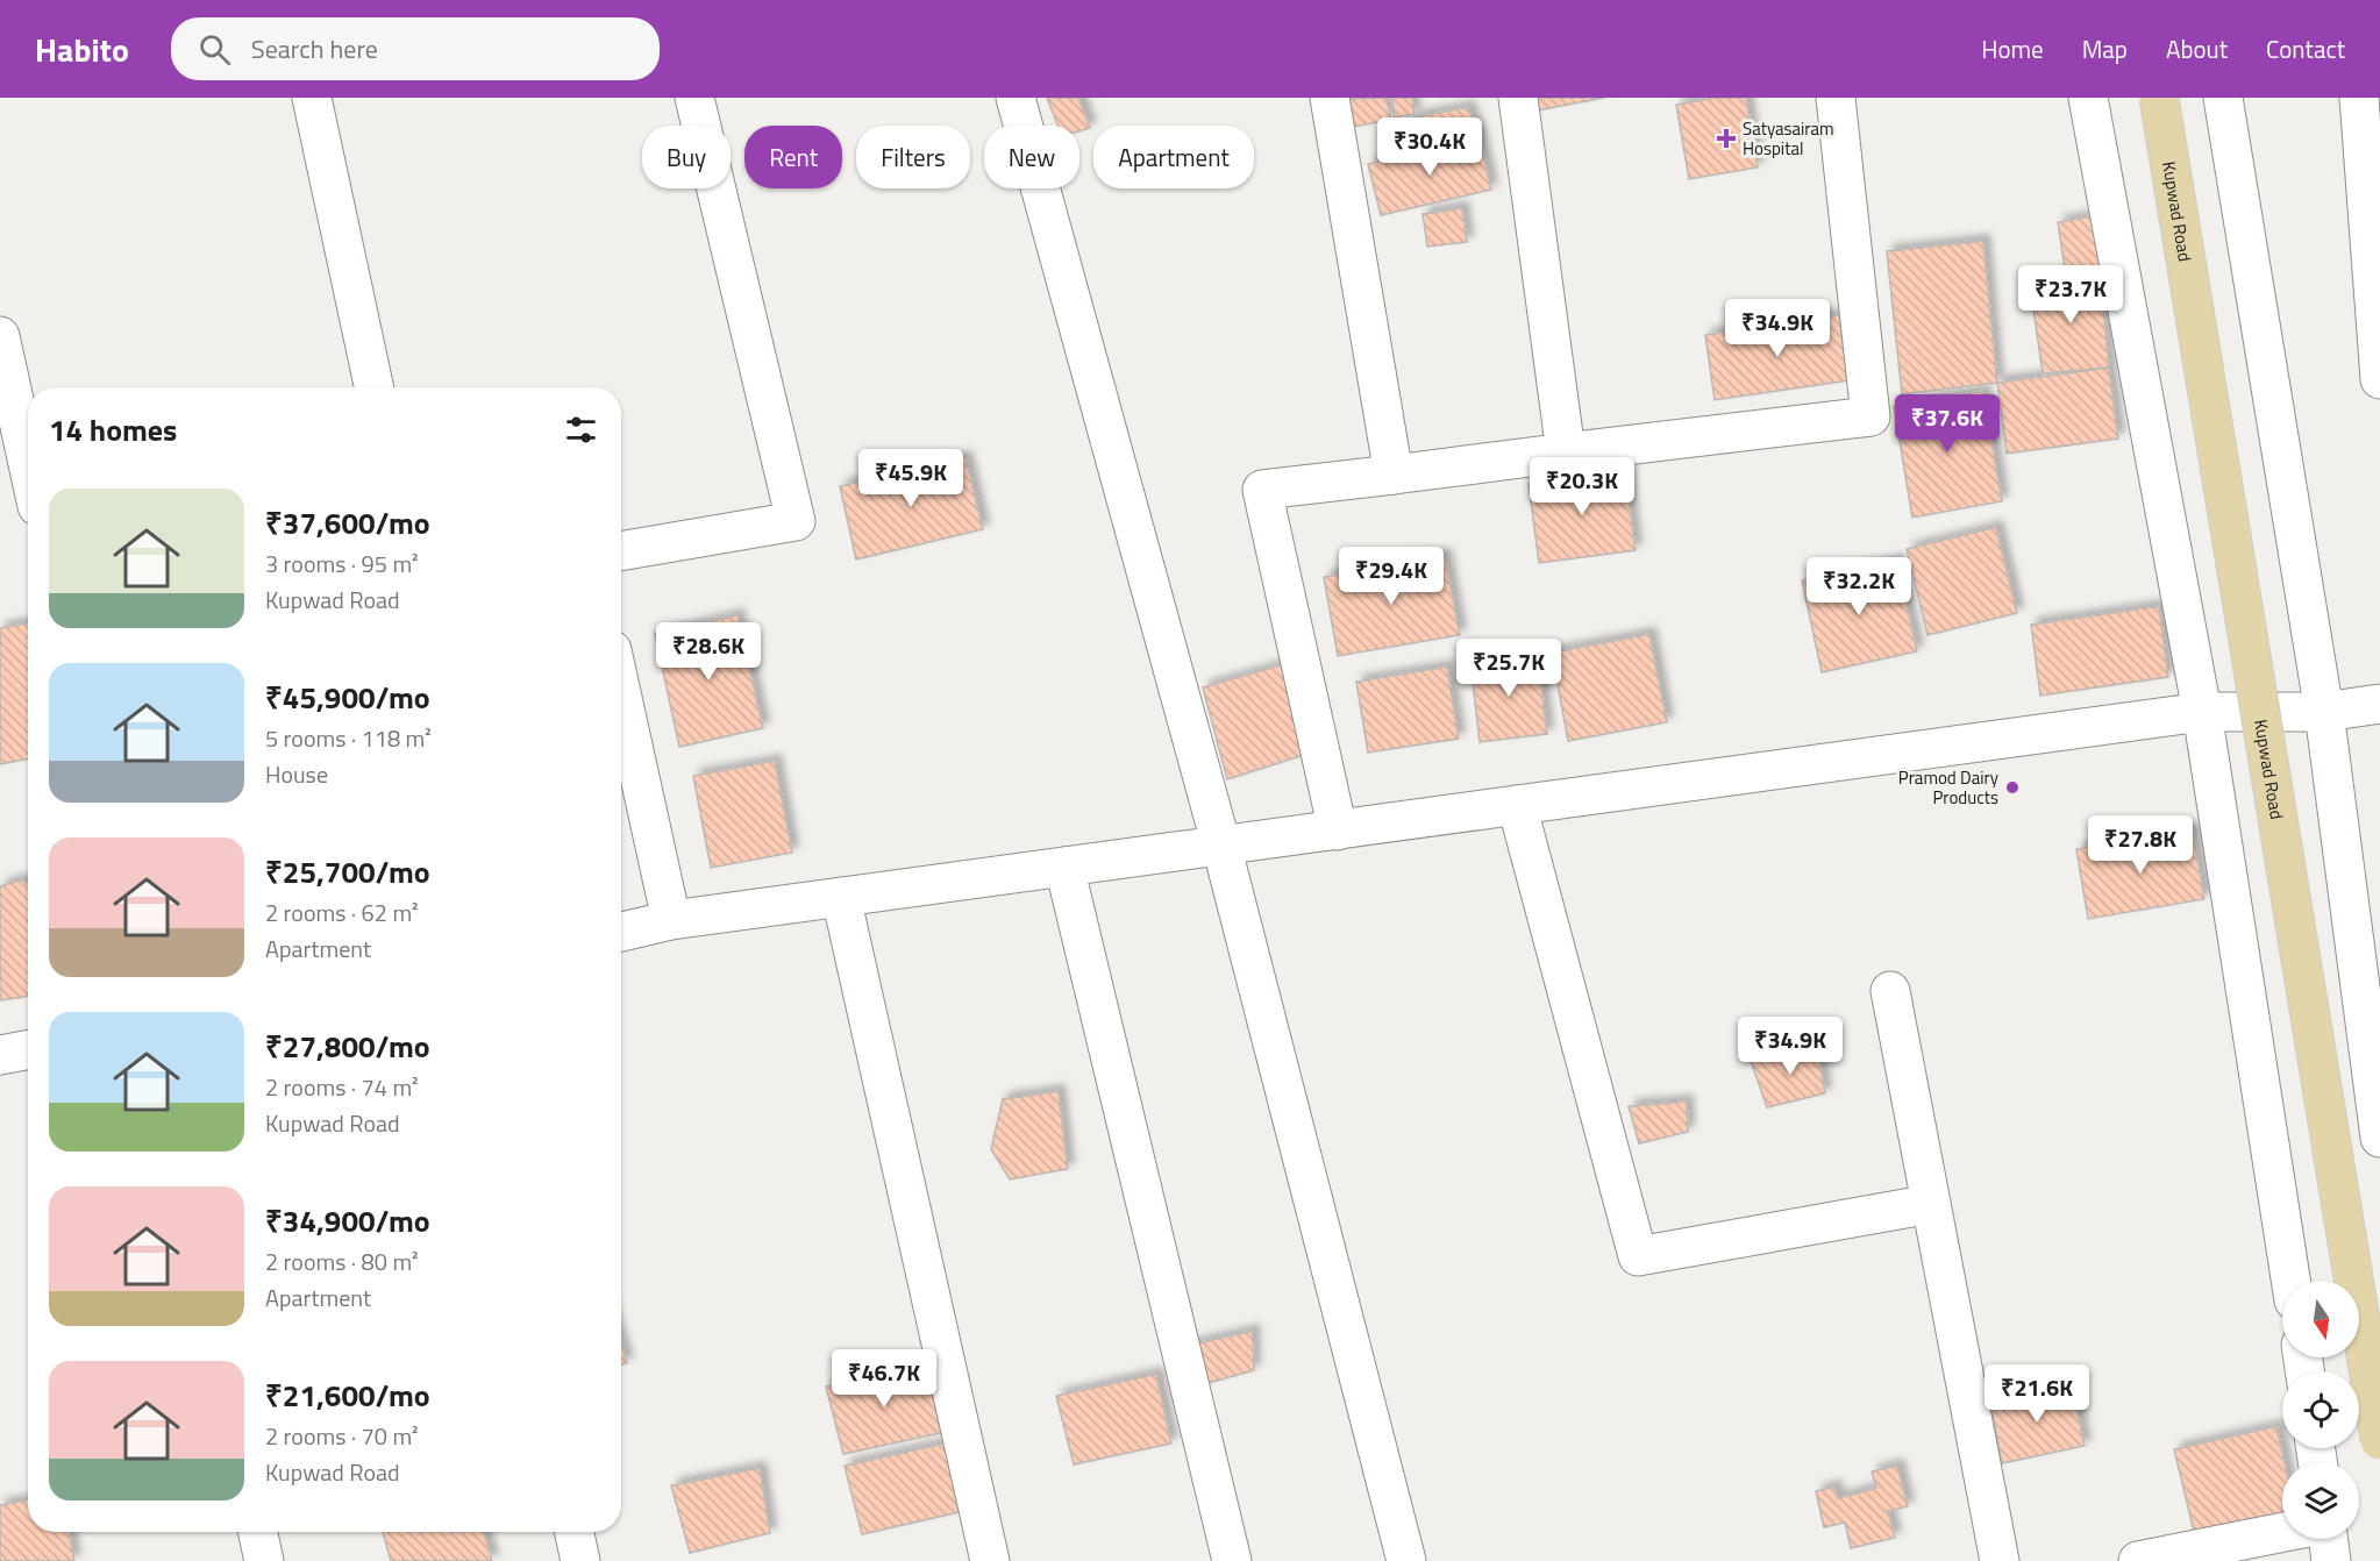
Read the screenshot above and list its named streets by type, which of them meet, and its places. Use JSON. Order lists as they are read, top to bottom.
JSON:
{
  "streets": {
    "main road": ["Kupwad Road"]
  },
  "places": {
    "health": ["Satyasairam Hospital"],
    "other": ["Pramod Dairy Products"]
  },
  "north": "bottom",
  "page": {
    "header": "Habito",
    "search": "Search here",
    "nav": [
      "Home",
      "Map",
      "About",
      "Contact"
    ],
    "price": [
      "₹30.4K",
      "₹23.7K",
      "₹34.9K",
      "₹37.6K",
      "₹45.9K",
      "₹20.3K",
      "₹29.4K",
      "₹32.2K",
      "₹28.6K",
      "₹25.7K",
      "₹27.8K",
      "₹34.9K",
      "₹46.7K",
      "₹21.6K"
    ],
    "chip": [
      "Buy",
      "Rent",
      "Filters",
      "New",
      "Apartment"
    ],
    "heading": "14 homes",
    "list": [
      {
        "name": "₹37,600/mo",
        "note": "3 rooms · 95 m² · Kupwad Road"
      },
      {
        "name": "₹45,900/mo",
        "note": "5 rooms · 118 m² · House"
      },
      {
        "name": "₹25,700/mo",
        "note": "2 rooms · 62 m² · Apartment"
      },
      {
        "name": "₹27,800/mo",
        "note": "2 rooms · 74 m² · Kupwad Road"
      },
      {
        "name": "₹34,900/mo",
        "note": "2 rooms · 80 m² · Apartment"
      },
      {
        "name": "₹21,600/mo",
        "note": "2 rooms · 70 m² · Kupwad Road"
      }
    ]
  }
}
